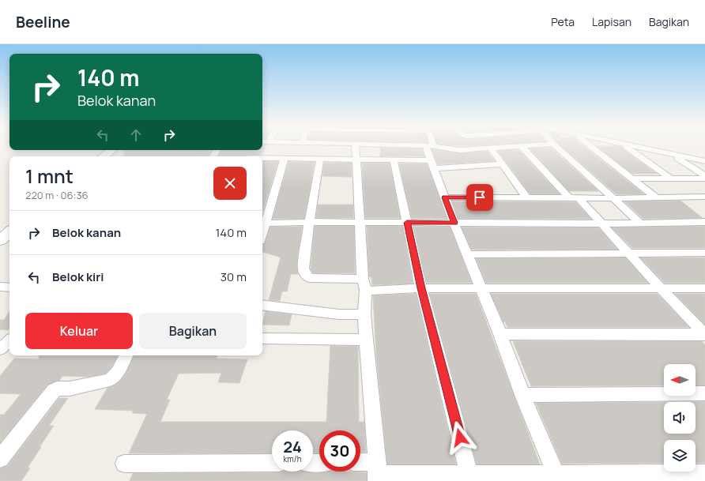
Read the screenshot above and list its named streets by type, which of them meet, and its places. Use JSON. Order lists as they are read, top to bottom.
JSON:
{
  "north": "left",
  "page": {
    "header": "Beeline",
    "nav": ["Peta", "Lapisan", "Bagikan"],
    "turn": ["140 m", "Belok kanan"],
    "heading": ["1 mnt", "220 m · 06:36"],
    "list": [
      {
        "name": "Belok kanan",
        "value": "140 m"
      },
      {
        "name": "Belok kiri",
        "value": "30 m"
      }
    ],
    "buttons": ["Keluar", "Bagikan"],
    "speed": "24 km/h",
    "limit": "30"
  }
}
